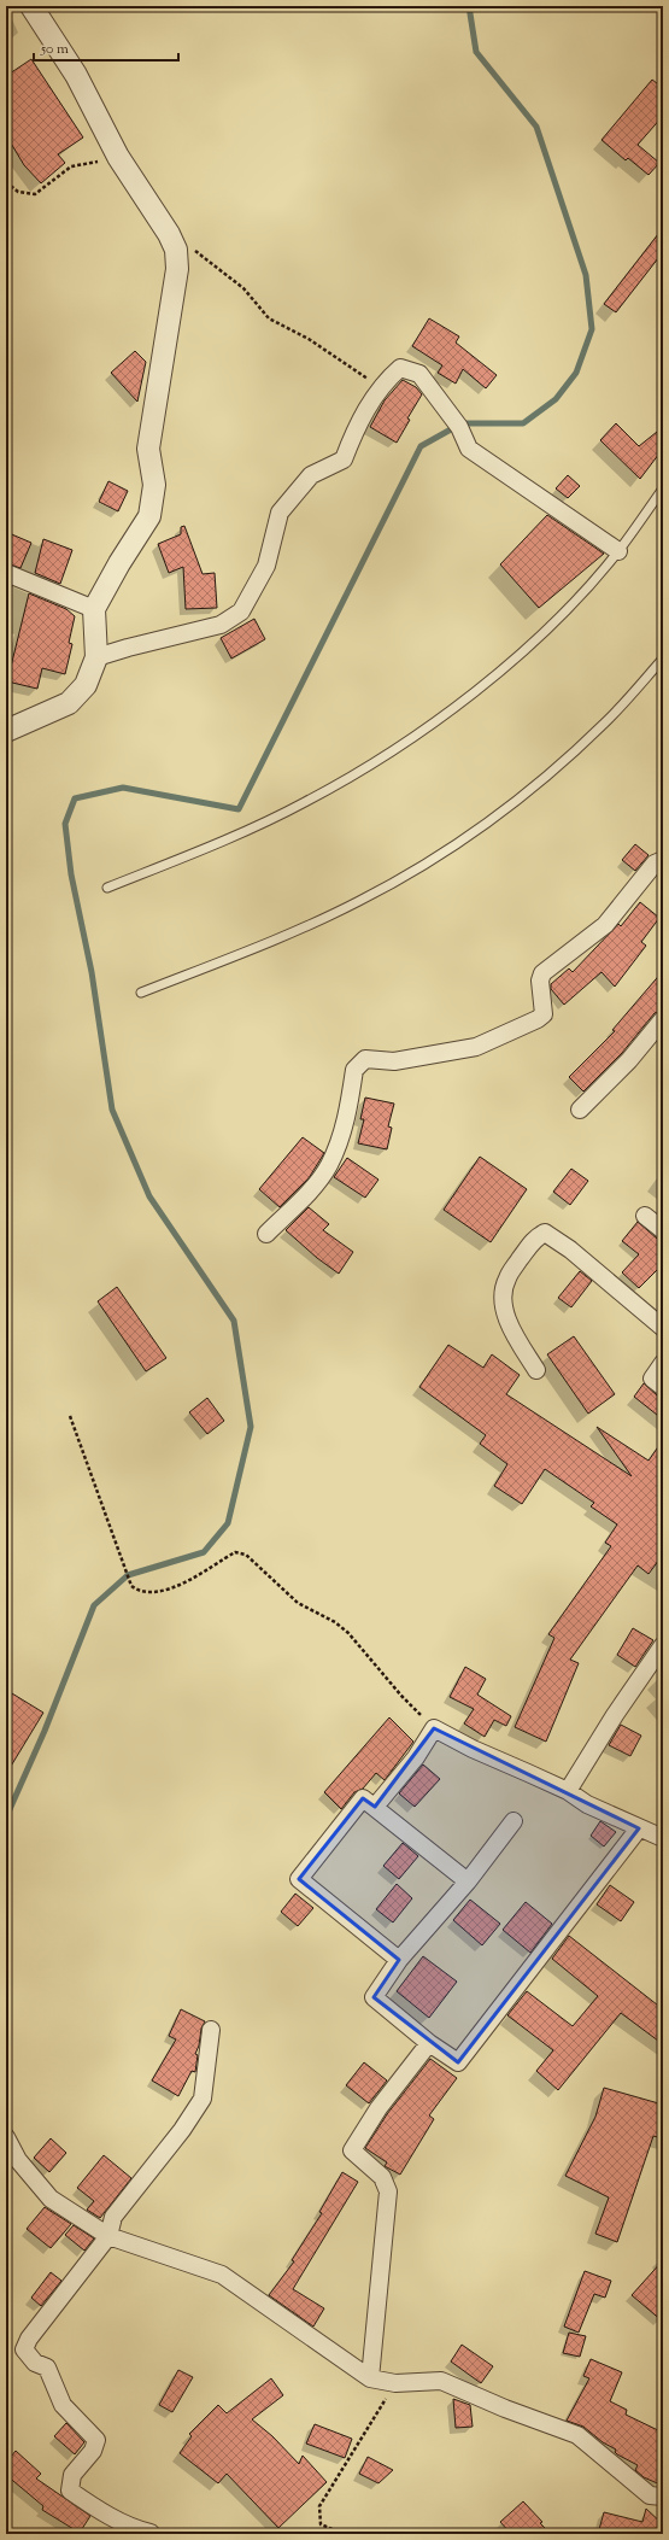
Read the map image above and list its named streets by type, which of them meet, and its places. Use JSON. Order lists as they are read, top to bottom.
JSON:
{
  "scale_bar": "50 m"
}
